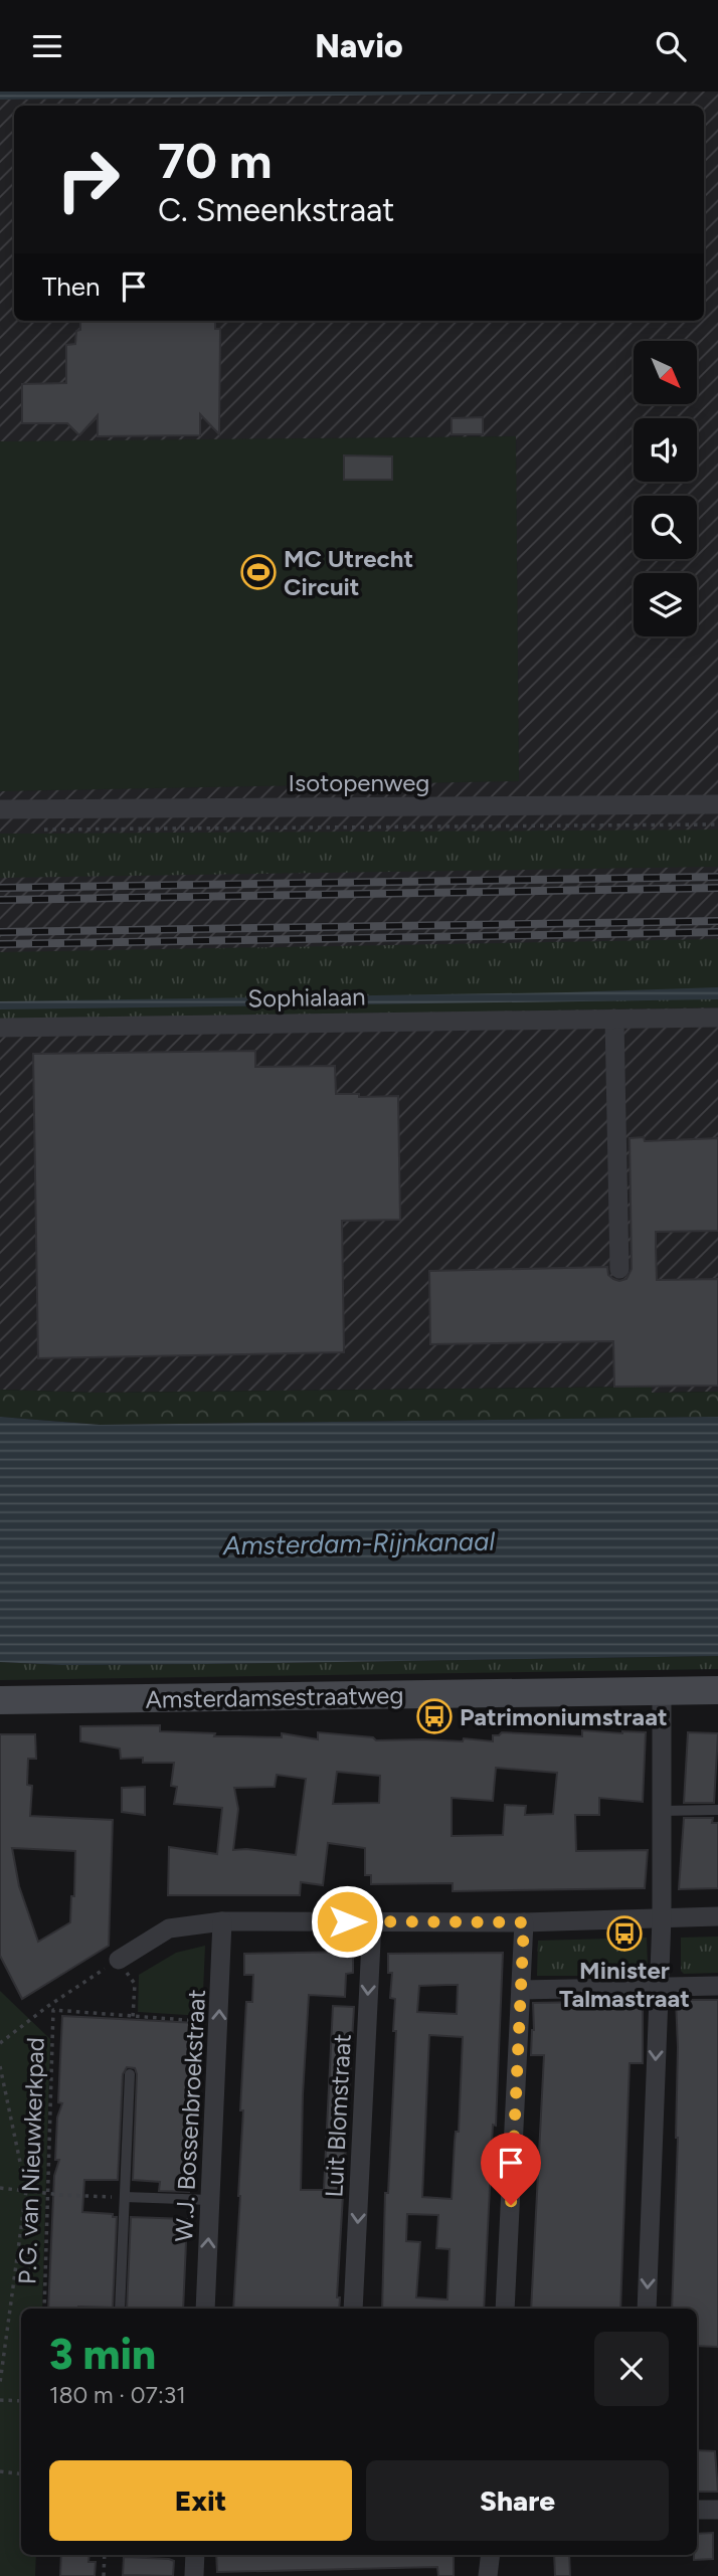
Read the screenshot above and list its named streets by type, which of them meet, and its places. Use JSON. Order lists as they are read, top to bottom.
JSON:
{
  "streets": {
    "main road": ["Amsterdamsestraatweg"],
    "street": [
      "Isotopenweg",
      "Sophialaan",
      "W.J. Bossenbroekstraat",
      "Luit Blomstraat"
    ],
    "path": ["P.G. van Nieuwkerkpad"]
  },
  "one_way": ["W.J. Bossenbroekstraat"],
  "water": ["Amsterdam-Rijnkanaal"],
  "places": {
    "sports": ["MC Utrecht Circuit"],
    "bus stop": ["Patrimoniumstraat", "Minister Talmastraat"]
  },
  "north": "bottom right",
  "page": {
    "header": "Navio",
    "turn": ["70 m", "C. Smeenkstraat"],
    "then": "Then",
    "heading": ["3 min", "180 m · 07:31"],
    "buttons": ["Exit", "Share"]
  }
}
